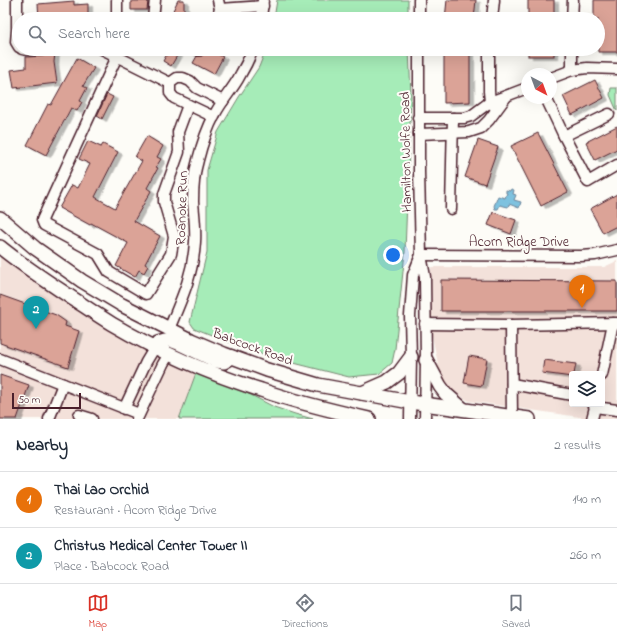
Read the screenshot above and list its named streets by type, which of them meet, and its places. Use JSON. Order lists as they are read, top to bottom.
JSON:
{
  "streets": {
    "main road": ["Babcock Road"],
    "street": ["Hamilton Wolfe Road", "Roanoke Run", "Acorn Ridge Drive"]
  },
  "crossings": [
    ["Hamilton Wolfe Road", "Acorn Ridge Drive"],
    ["Hamilton Wolfe Road", "Babcock Road"],
    ["Roanoke Run", "Babcock Road"]
  ],
  "scale_bar": "50 m",
  "north": "bottom right",
  "page": {
    "search": "Search here",
    "pins": ["1", "2"],
    "scale": "50 m",
    "heading": ["Nearby", "2 results"],
    "list": [
      {
        "mark": "1",
        "name": "Thai Lao Orchid",
        "note": "Restaurant · Acorn Ridge Drive",
        "value": "140 m"
      },
      {
        "mark": "2",
        "name": "Christus Medical Center Tower II",
        "note": "Place · Babcock Road",
        "value": "260 m"
      }
    ],
    "nav": ["Map", "Directions", "Saved"]
  }
}
